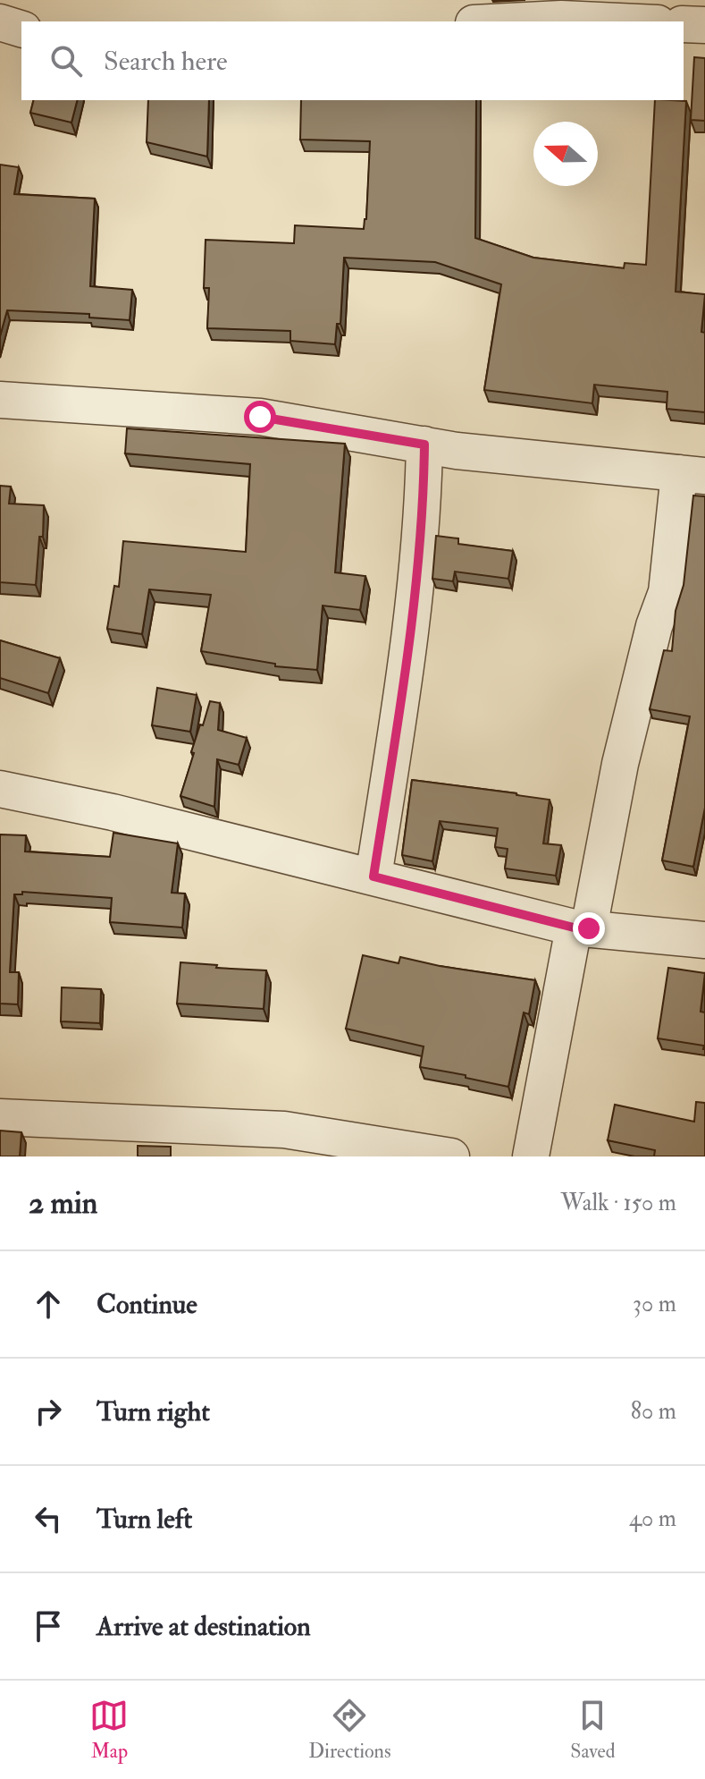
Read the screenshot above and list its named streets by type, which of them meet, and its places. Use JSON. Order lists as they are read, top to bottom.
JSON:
{
  "north": "left",
  "page": {
    "search": "Search here",
    "heading": ["2 min", "Walk · 150 m"],
    "list": [
      ["Continue", "30 m"],
      ["Turn right", "80 m"],
      ["Turn left", "40 m"],
      "Arrive at destination"
    ],
    "nav": ["Map", "Directions", "Saved"]
  }
}
